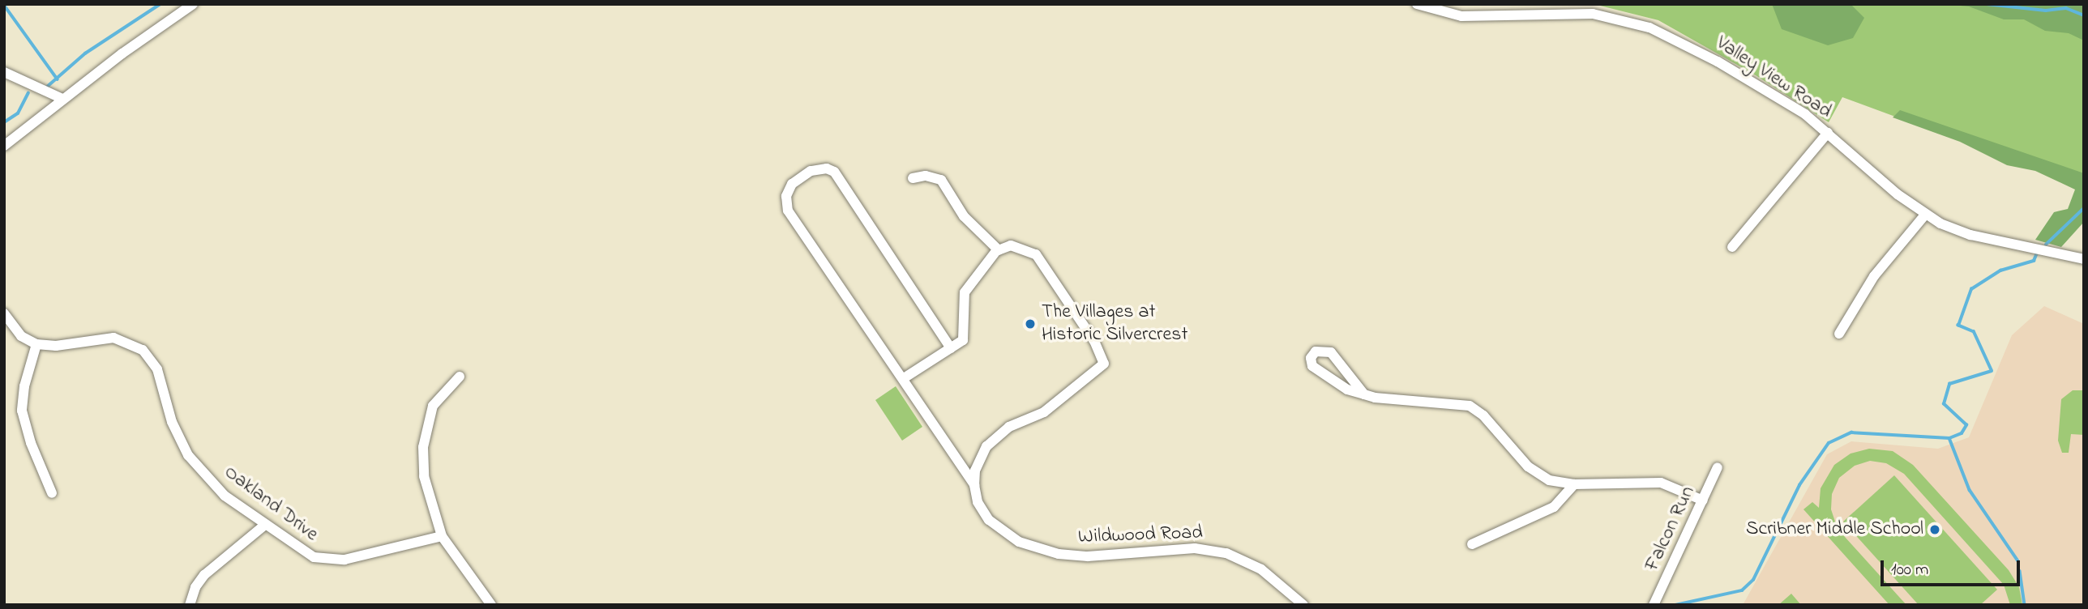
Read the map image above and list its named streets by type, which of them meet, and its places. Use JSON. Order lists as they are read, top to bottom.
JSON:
{
  "streets": {
    "street": [
      "Valley View Road",
      "Oakland Drive",
      "Falcon Run",
      "Wildwood Road"
    ]
  },
  "places": ["The Villages at Historic Silvercrest", "Scribner Middle School"],
  "scale_bar": "100 m"
}
